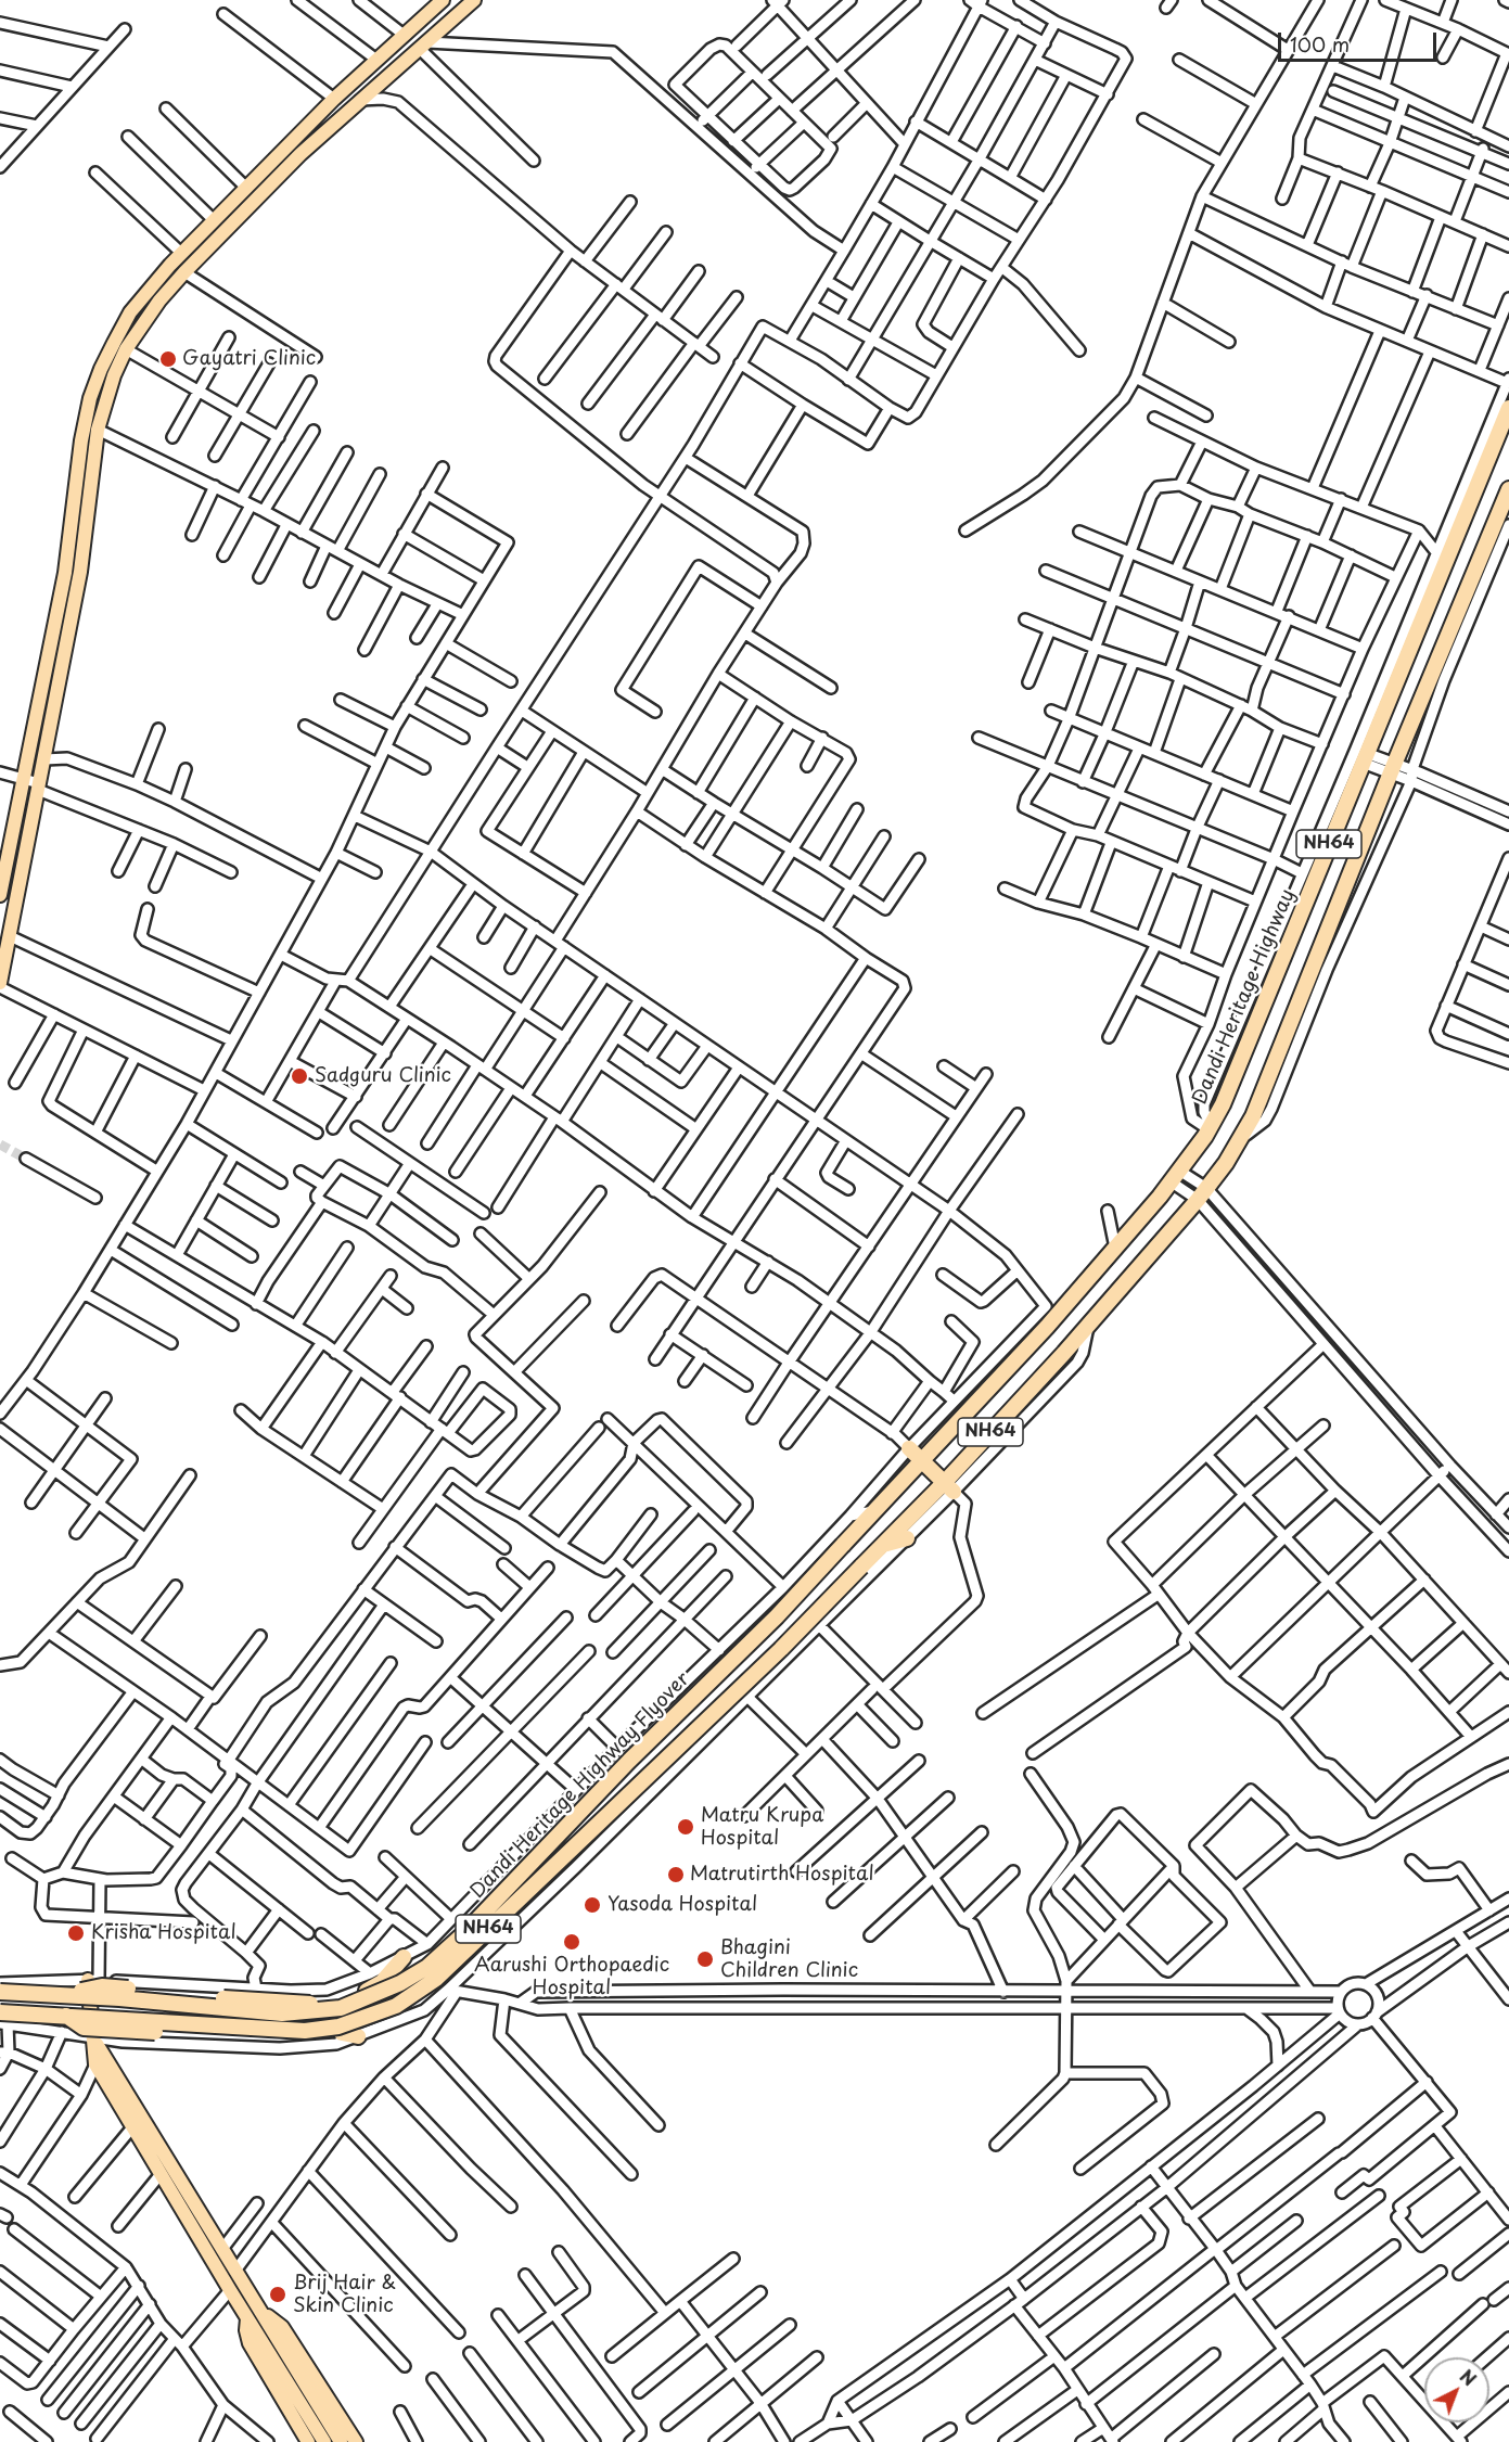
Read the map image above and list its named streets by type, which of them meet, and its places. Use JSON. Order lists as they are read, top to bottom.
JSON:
{
  "streets": {
    "highway": ["NH64", "Dandi Heritage Highway", "Dandi Heritage Highway Flyover"]
  },
  "crossings": [
    ["NH64", "Dandi Heritage Highway Flyover"],
    ["Dandi Heritage Highway", "Dandi Heritage Highway Flyover"]
  ],
  "places": [
    "Gayatri Clinic",
    "Sadguru Clinic",
    "Matru Krupa Hospital",
    "Matrutirth Hospital",
    "Yasoda Hospital",
    "Krisha Hospital",
    "Aarushi Orthopaedic Hospital",
    "Bhagini Children Clinic",
    "Brij Hair & Skin Clinic"
  ],
  "scale_bar": "100 m",
  "north": "top right"
}
